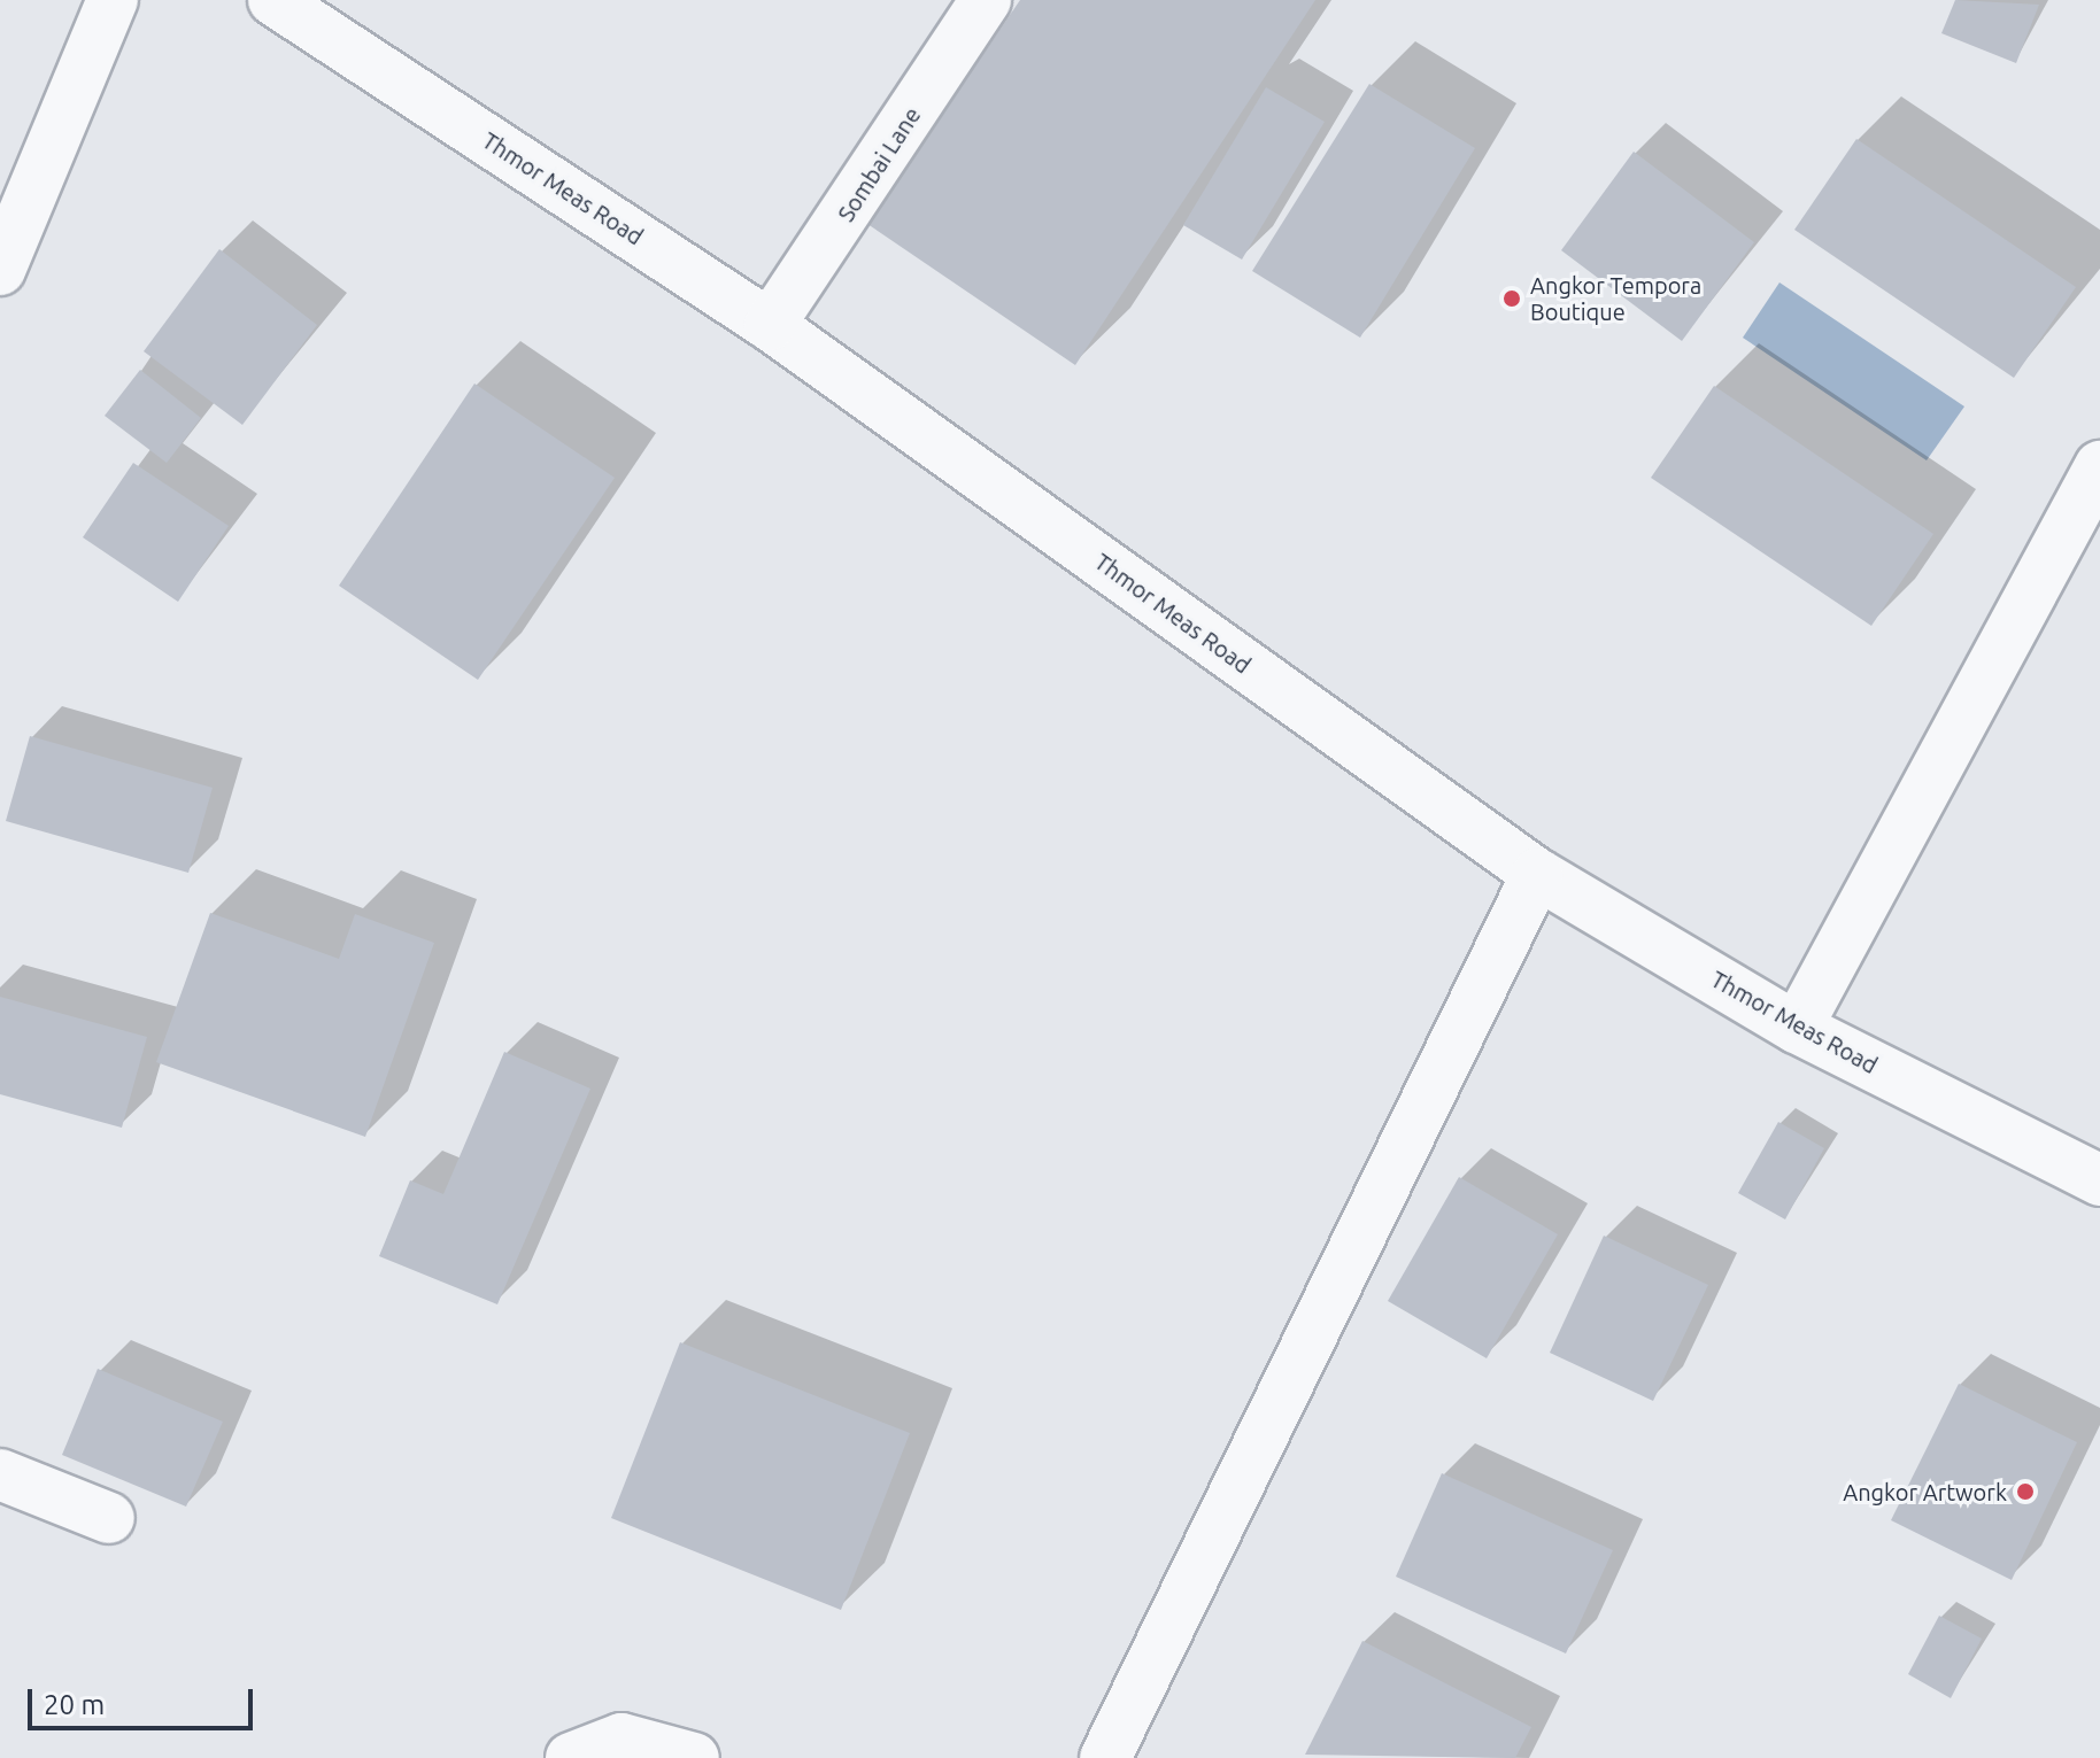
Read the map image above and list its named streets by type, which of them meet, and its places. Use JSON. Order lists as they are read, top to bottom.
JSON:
{
  "streets": {
    "street": ["Sombai Lane", "Thmor Meas Road"]
  },
  "crossings": [
    ["Sombai Lane", "Thmor Meas Road"]
  ],
  "places": ["Angkor Tempora Boutique", "Angkor Artwork"],
  "scale_bar": "20 m"
}
